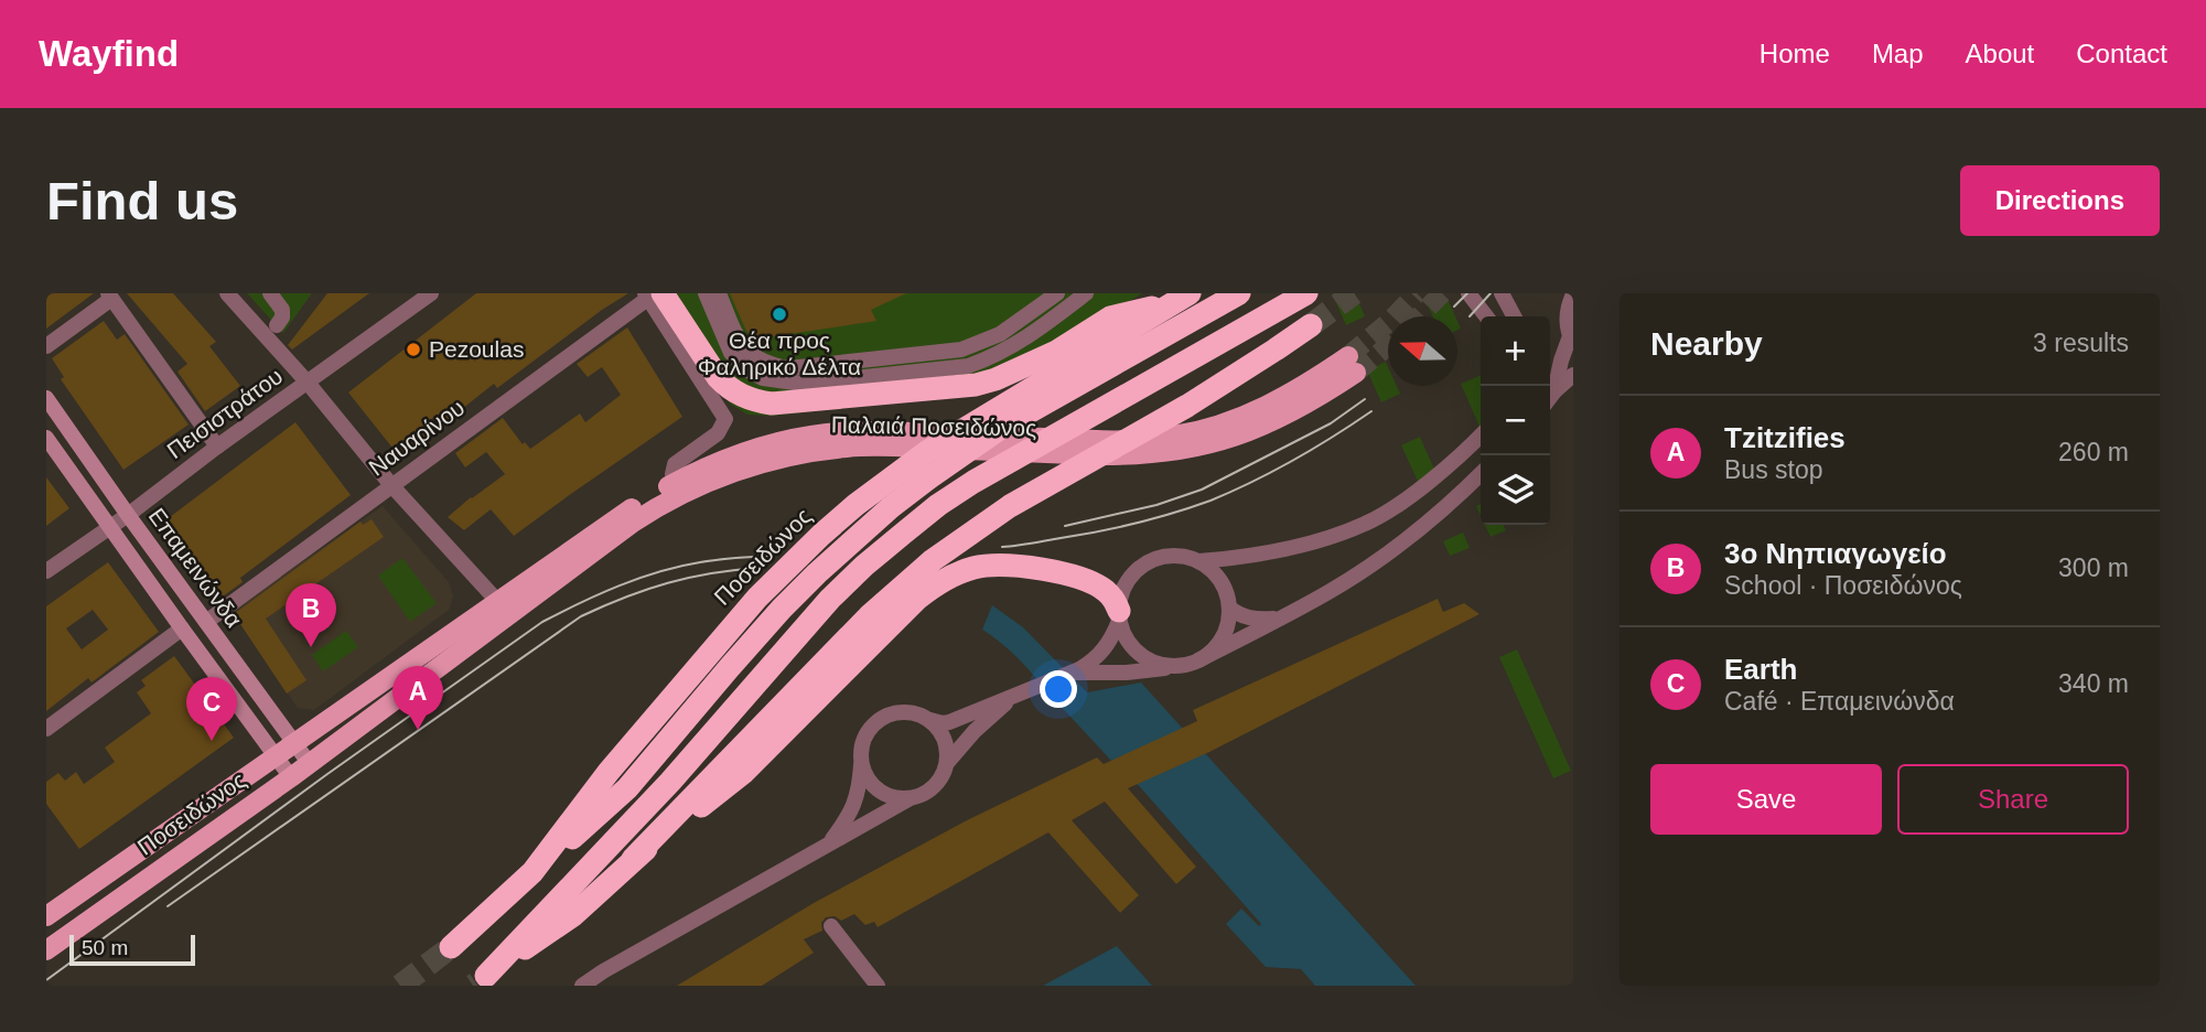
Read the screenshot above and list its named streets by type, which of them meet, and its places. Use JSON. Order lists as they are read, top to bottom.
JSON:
{
  "streets": {
    "highway": ["Ποσειδώνος"],
    "main road": ["Παλαιά Ποσειδώνος", "Επαμεινώνδα"],
    "street": ["Πεισιστράτου", "Ναυαρίνου"]
  },
  "crossings": [
    ["Πεισιστράτου", "Επαμεινώνδα"],
    ["Παλαιά Ποσειδώνος", "Ποσειδώνος"],
    ["Παλαιά Ποσειδώνος", "Επαμεινώνδα"],
    ["Ναυαρίνου", "Επαμεινώνδα"],
    ["Ποσειδώνος", "Επαμεινώνδα"]
  ],
  "places": ["Θέα προς Φαληρικό Δέλτα", "Pezoulas"],
  "scale_bar": "50 m",
  "north": "left",
  "page": {
    "header": "Wayfind",
    "nav": [
      "Home",
      "Map",
      "About",
      "Contact"
    ],
    "buttons": [
      "Directions",
      ["Save", "Share"]
    ],
    "title": "Find us",
    "heading": ["Nearby", "3 results"],
    "map_buttons": ["+", "−"],
    "list": [
      {
        "mark": "A",
        "name": "Tzitzifies",
        "note": "Bus stop",
        "value": "260 m"
      },
      {
        "mark": "B",
        "name": "3ο Νηπιαγωγείο",
        "note": "School · Ποσειδώνος",
        "value": "300 m"
      },
      {
        "mark": "C",
        "name": "Earth",
        "note": "Café · Επαμεινώνδα",
        "value": "340 m"
      }
    ],
    "pins": ["B", "A", "C"],
    "scale": "50 m"
  }
}
